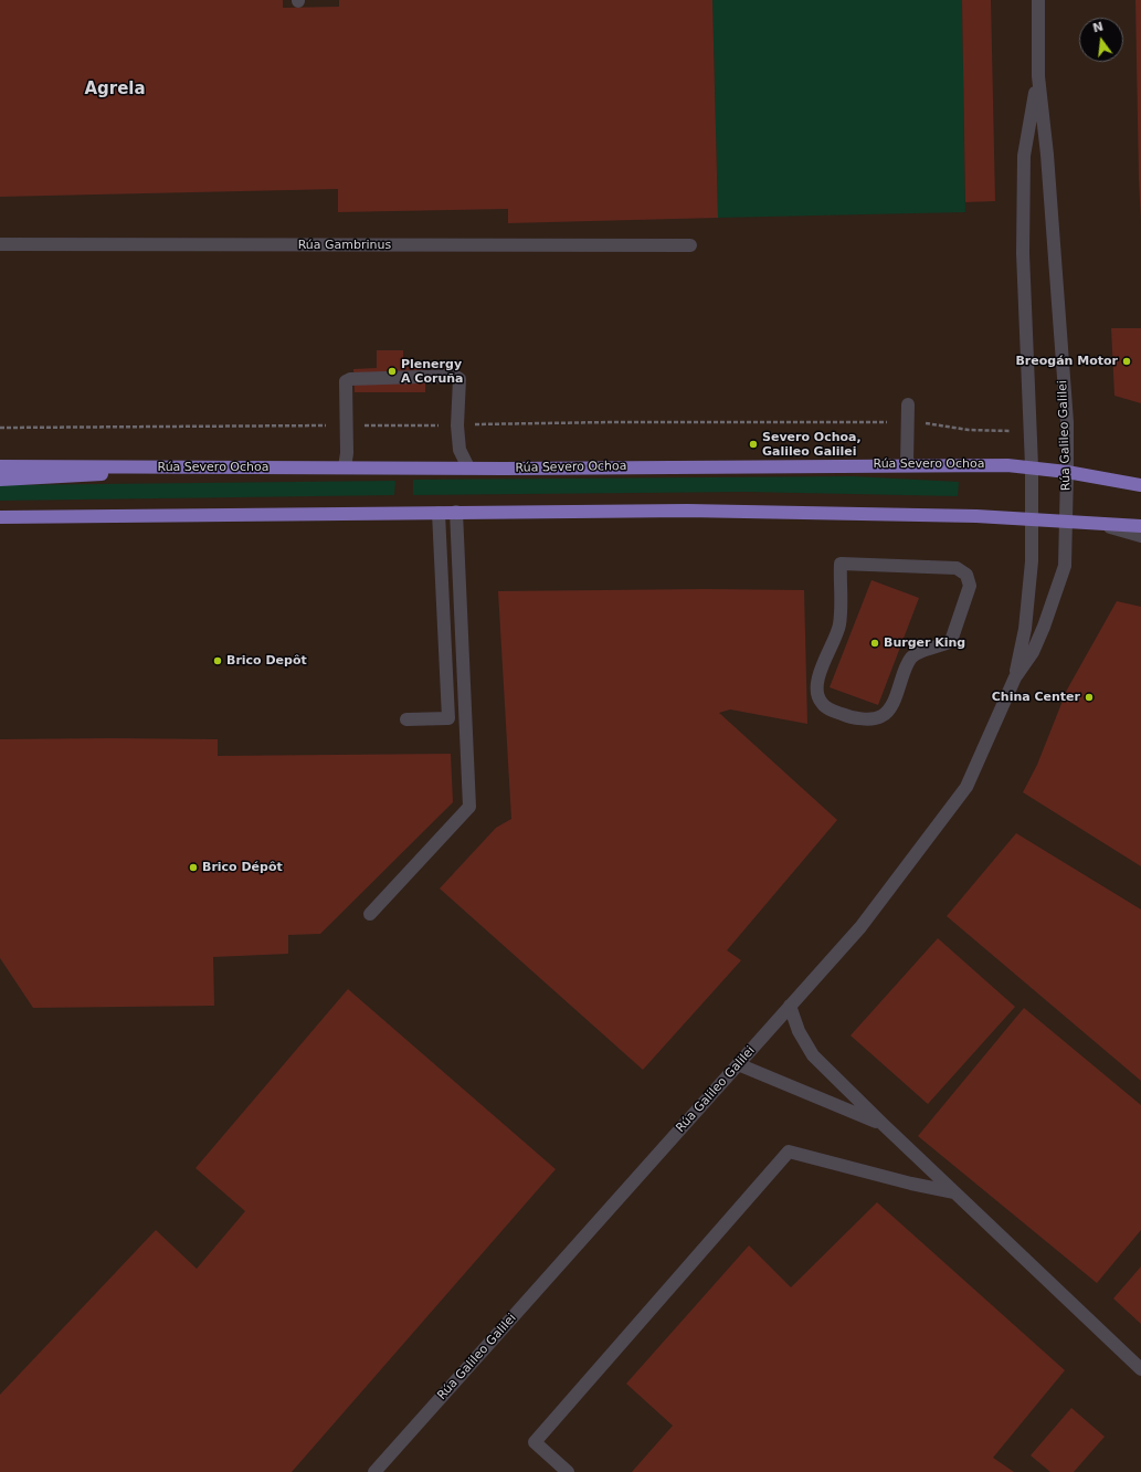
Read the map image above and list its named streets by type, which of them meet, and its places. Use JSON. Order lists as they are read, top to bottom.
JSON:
{
  "streets": {
    "main road": ["Rúa Severo Ochoa"],
    "street": ["Rúa Gambrinus", "Rúa Galileo Galilei"]
  },
  "crossings": [
    ["Rúa Galileo Galilei", "Rúa Severo Ochoa"]
  ],
  "districts": ["Agrela"],
  "places": [
    "Breogán Motor",
    "Plenergy A Coruña",
    "Severo Ochoa, Galileo Galilei",
    "Burger King",
    "Brico Depôt",
    "China Center",
    "Brico Dépôt"
  ],
  "north": "top"
}
